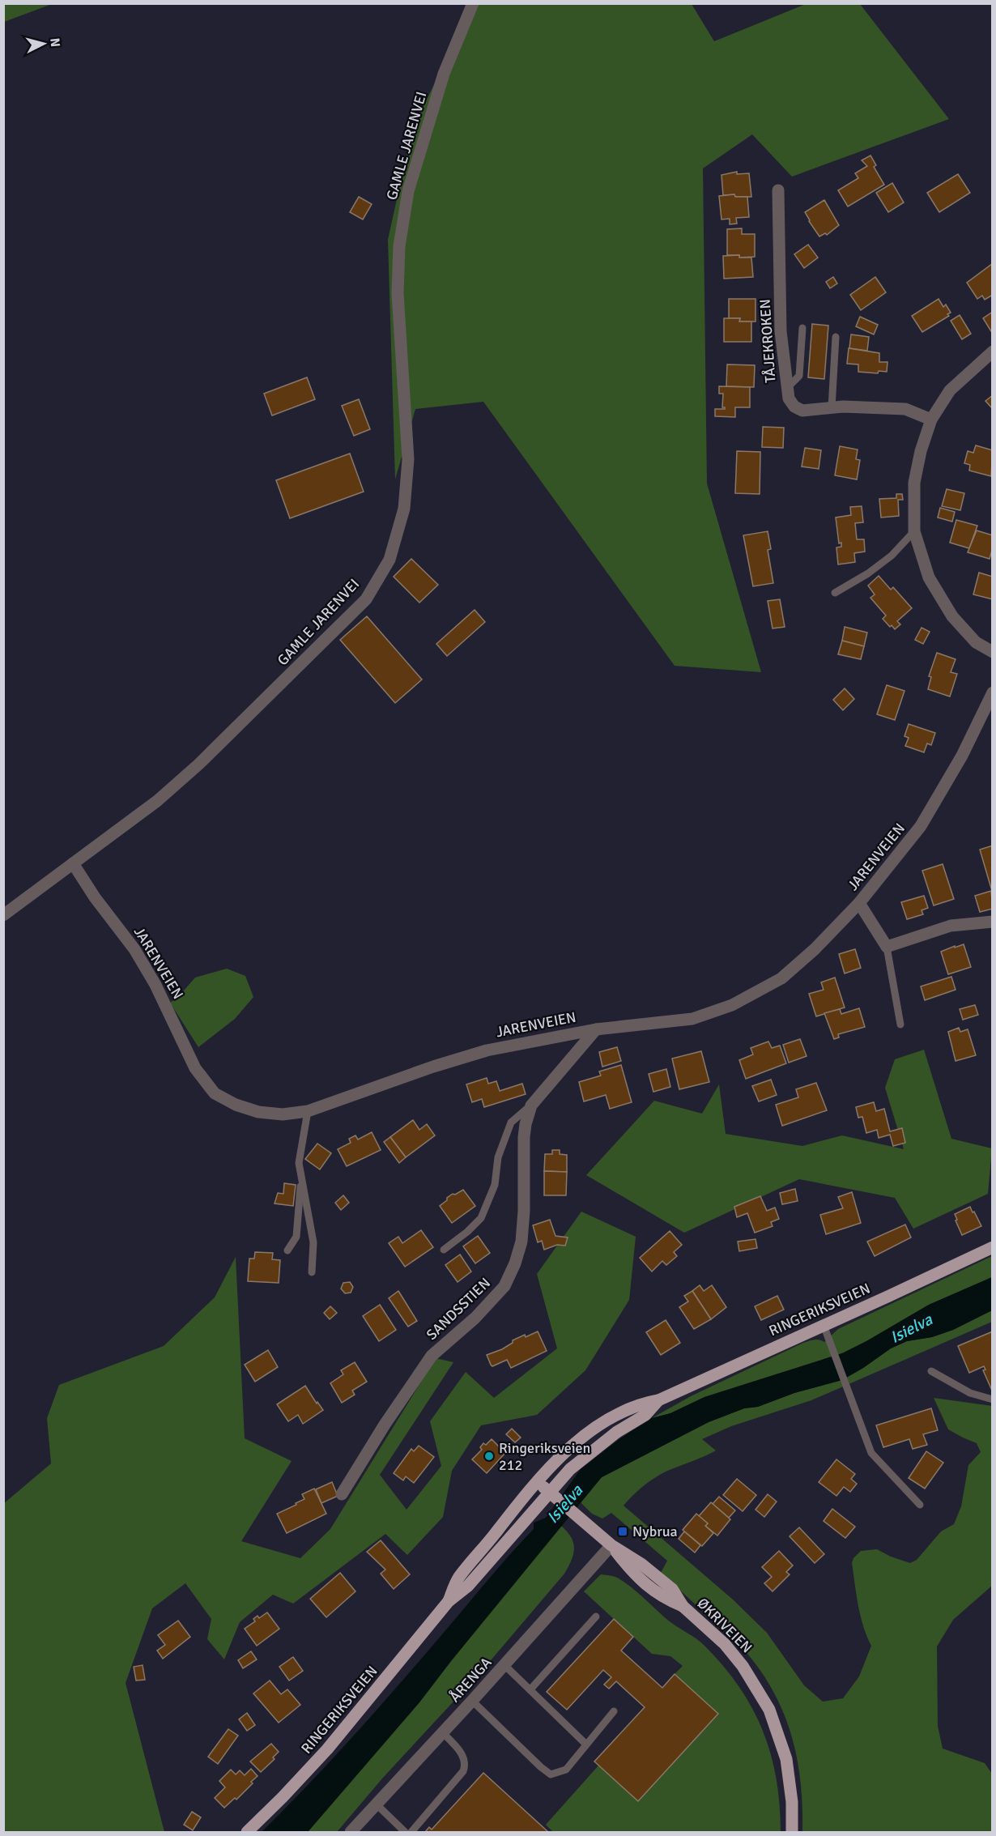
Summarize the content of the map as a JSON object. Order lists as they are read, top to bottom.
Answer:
{
  "streets": {
    "main road": ["RINGERIKSVEIEN", "ØKRIVEIEN"],
    "street": [
      "GAMLE JARENVEI",
      "TÅJEKROKEN",
      "JARENVEIEN",
      "SANDSSTIEN",
      "ÅRENGA"
    ]
  },
  "crossings": [
    ["GAMLE JARENVEI", "JARENVEIEN"],
    ["JARENVEIEN", "SANDSSTIEN"],
    ["RINGERIKSVEIEN", "ØKRIVEIEN"],
    ["ØKRIVEIEN", "ÅRENGA"]
  ],
  "water": ["Isielva"],
  "places": {
    "other": ["Ringeriksveien 212"],
    "transit": ["Nybrua"]
  },
  "north": "right"
}
